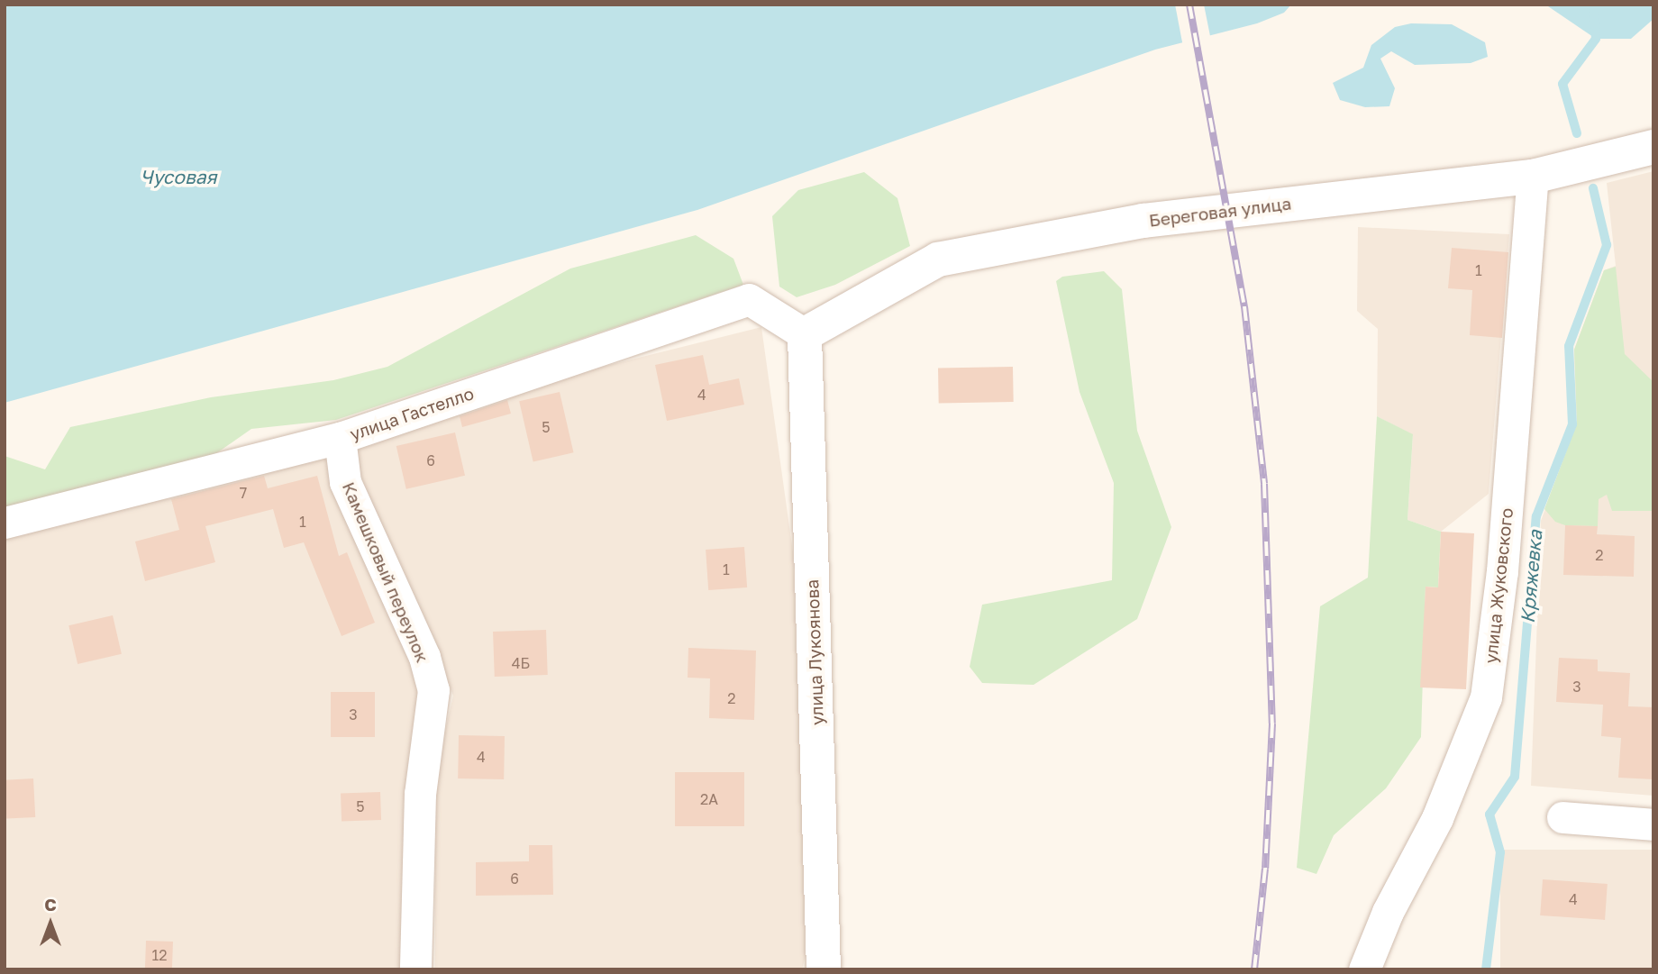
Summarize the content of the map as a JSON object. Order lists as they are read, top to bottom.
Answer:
{
  "streets": {
    "street": [
      "Береговая улица",
      "улица Гастелло",
      "Камешковый переулок",
      "улица Жуковского",
      "улица Лукоянова"
    ]
  },
  "crossings": [
    ["Береговая улица", "улица Гастелло"],
    ["Береговая улица", "улица Жуковского"],
    ["Береговая улица", "улица Лукоянова"],
    ["улица Гастелло", "Камешковый переулок"],
    ["улица Гастелло", "улица Лукоянова"]
  ],
  "water": ["Чусовая", "Кряжевка"],
  "house_numbers": [
    "1",
    "4",
    "5",
    "6",
    "7",
    "1",
    "2",
    "1",
    "4Б",
    "3",
    "2",
    "3",
    "4",
    "2А",
    "5",
    "6",
    "4",
    "12"
  ],
  "north": "top"
}
